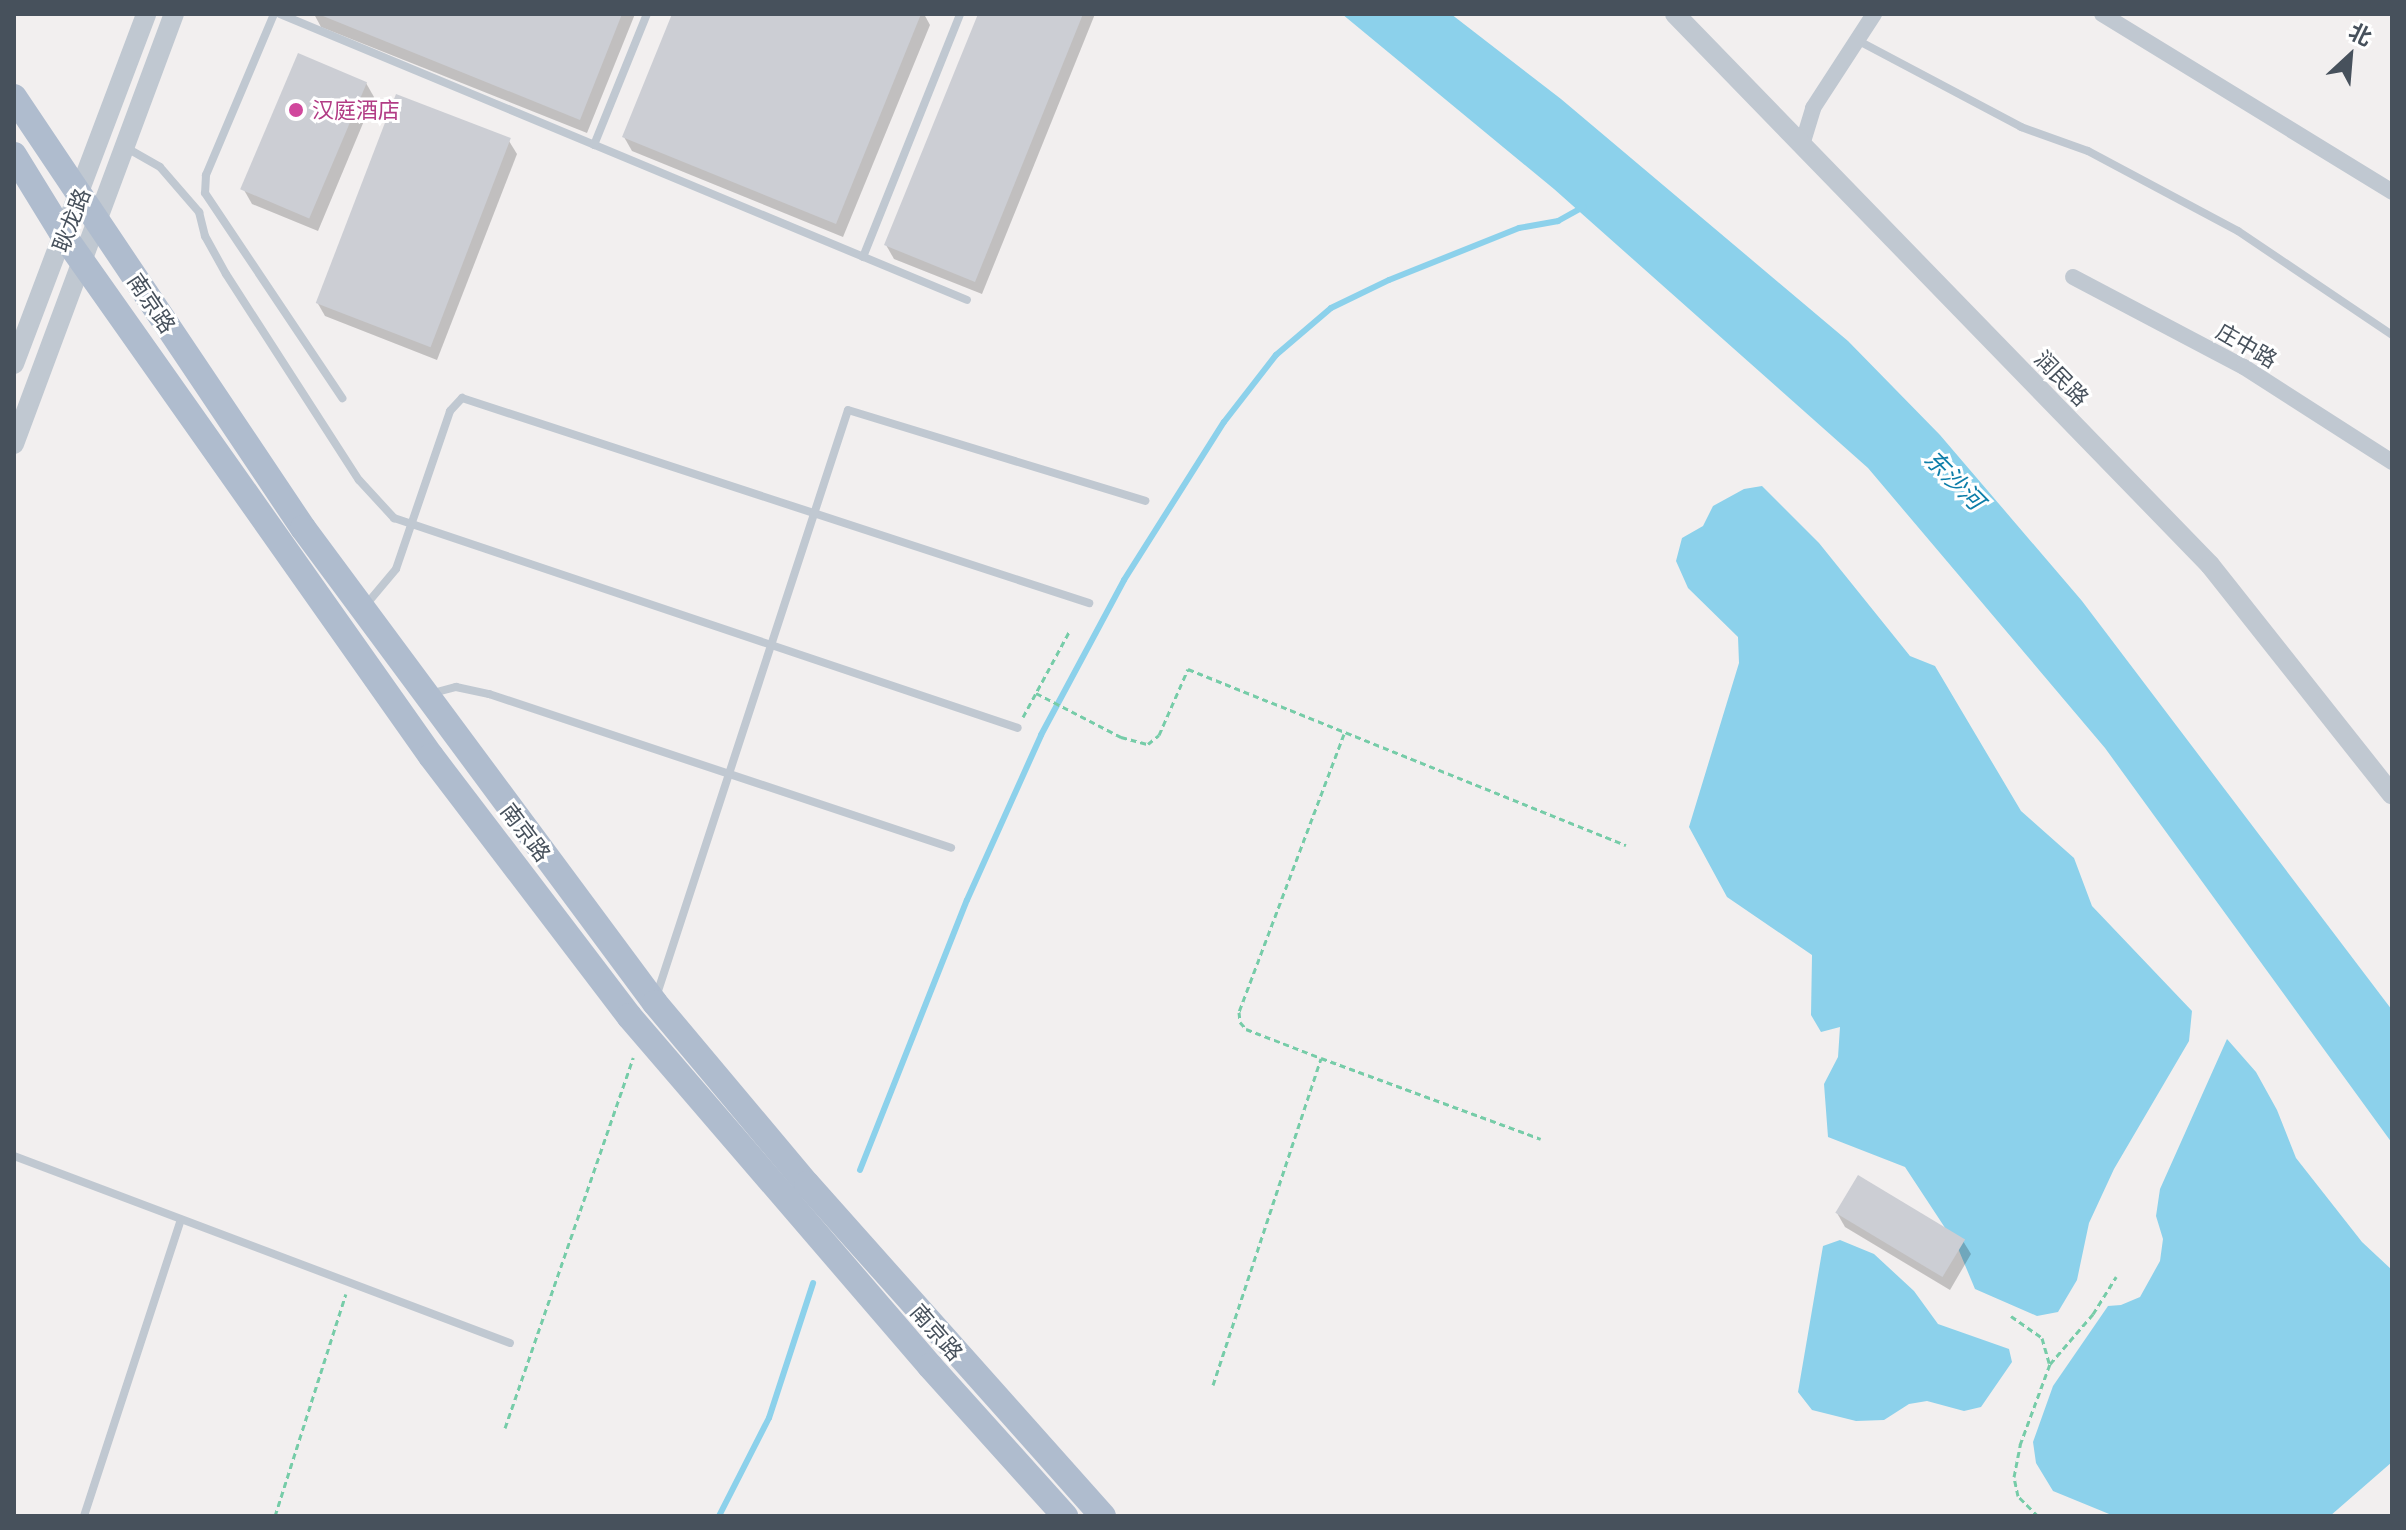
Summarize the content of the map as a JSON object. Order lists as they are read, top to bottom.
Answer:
{
  "streets": {
    "main road": ["南京路"],
    "street": ["耿龙路", "庄中路", "润民路"]
  },
  "crossings": [
    ["耿龙路", "南京路"]
  ],
  "water": ["东沙河"],
  "places": ["汉庭酒店"],
  "north": "top right"
}
